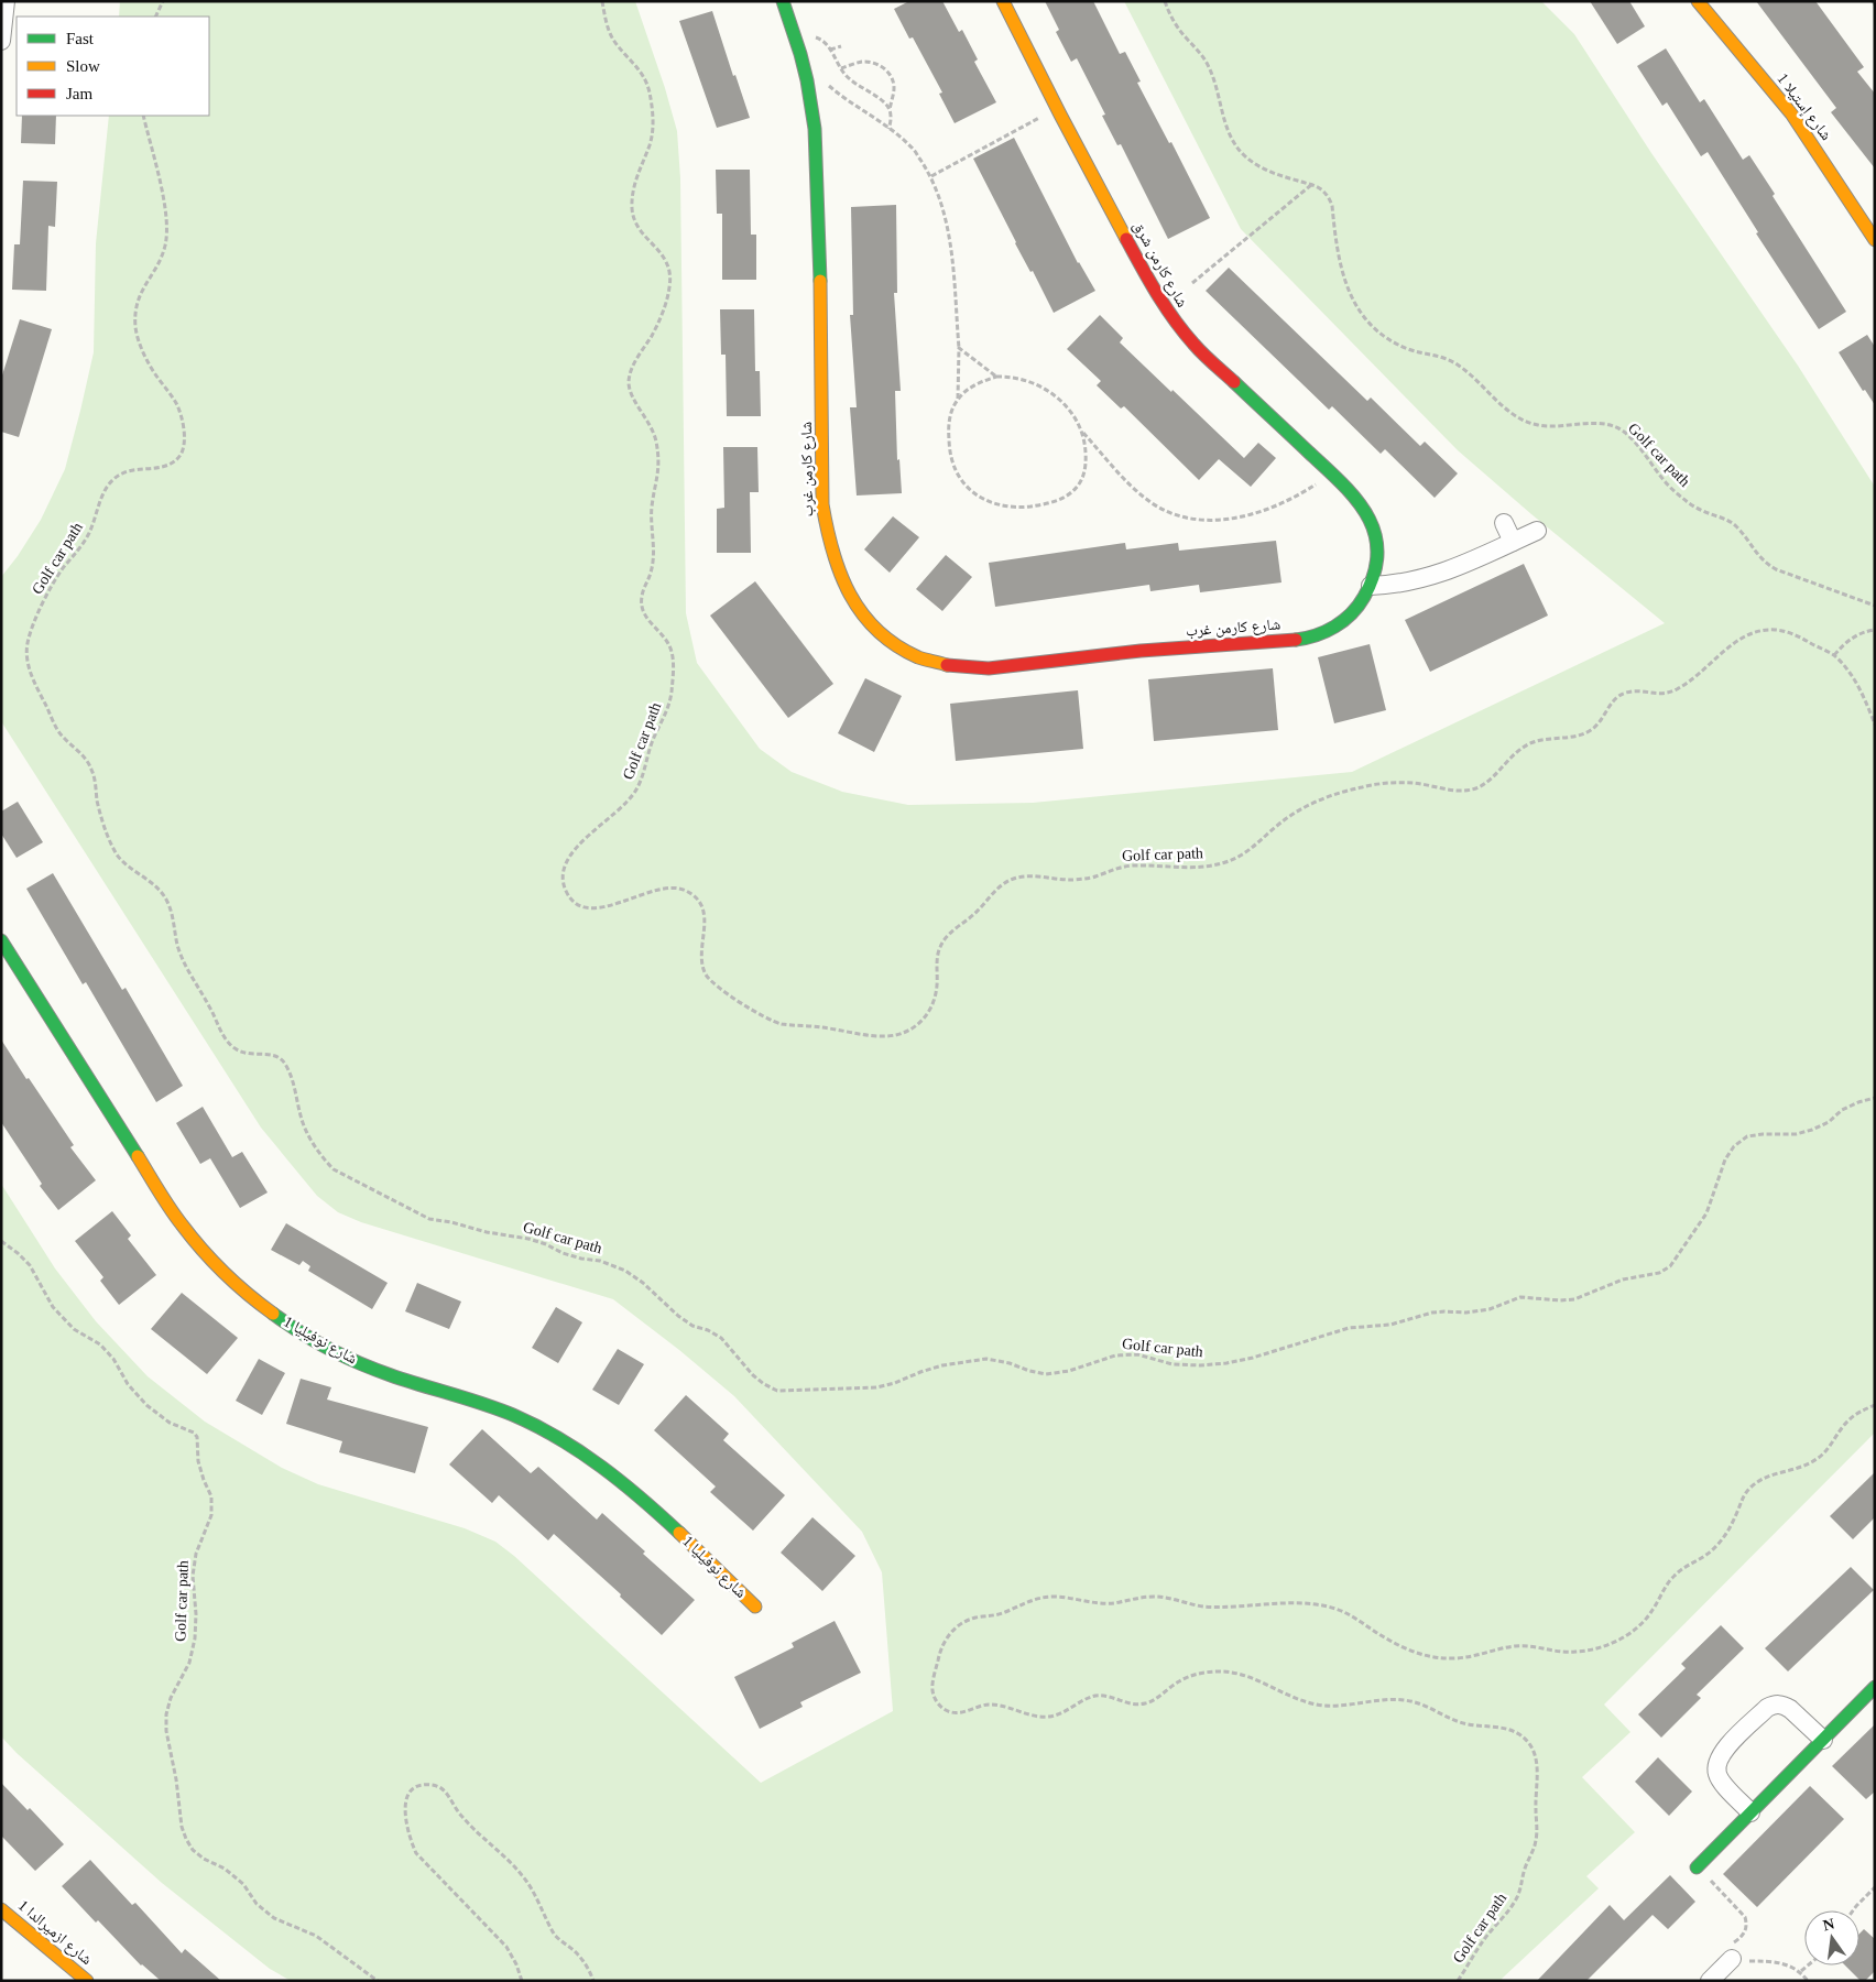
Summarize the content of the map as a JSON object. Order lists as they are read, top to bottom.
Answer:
{
  "streets": {
    "street": [
      "شارع إستيلا 1",
      "شارع كارمن شرق",
      "شارع كارمن غرب",
      "شارع نوفيليا 1",
      "شارع ازميرالدا 1"
    ],
    "path": ["Golf car path"]
  },
  "crossings": [
    ["شارع كارمن شرق", "شارع كارمن غرب"]
  ],
  "legend": ["Fast", "Slow", "Jam"],
  "north": "top"
}
